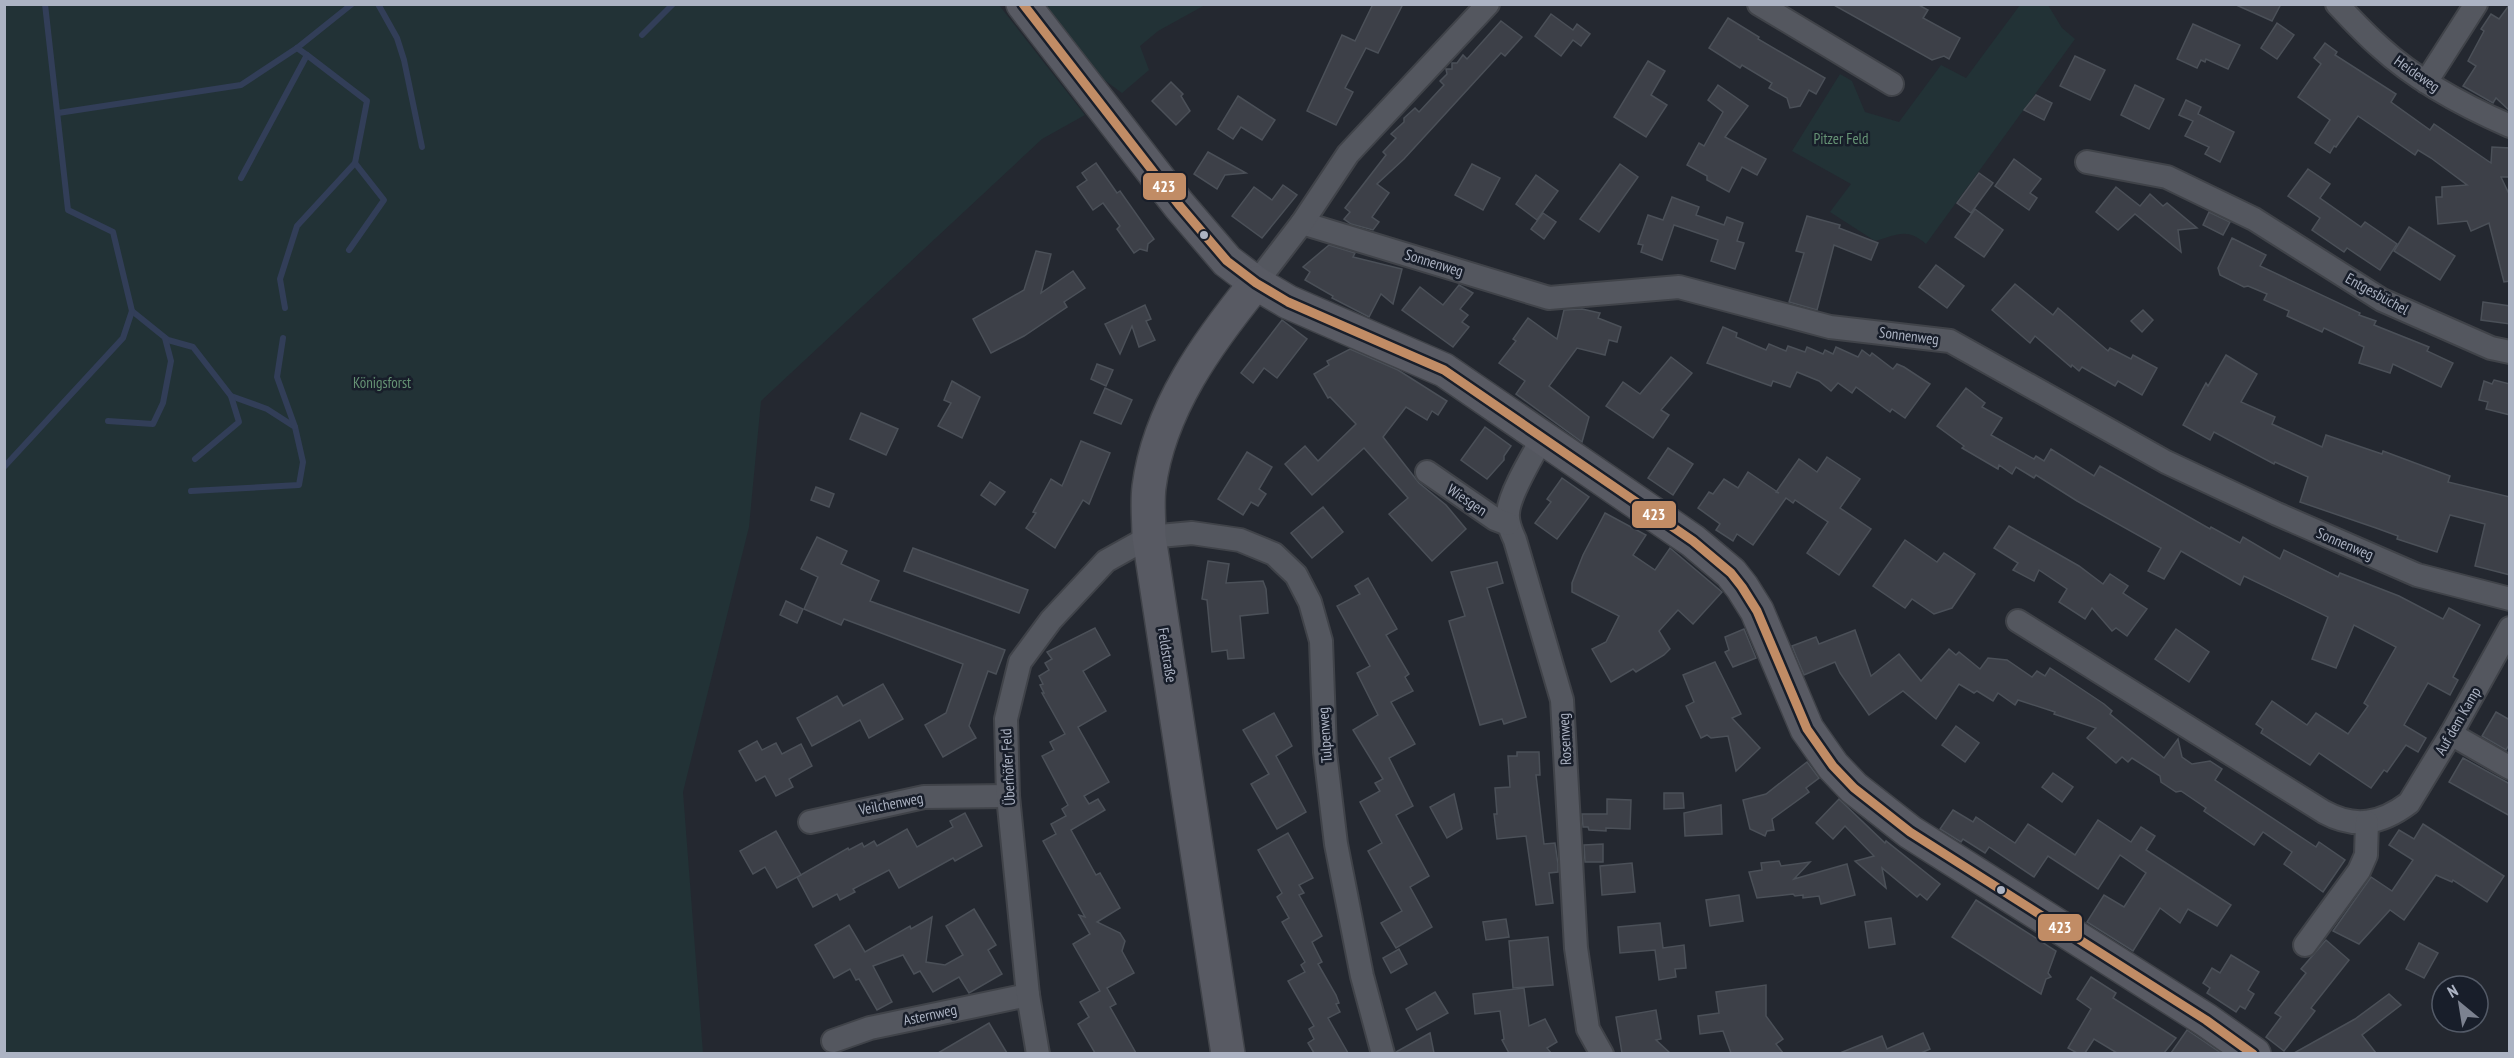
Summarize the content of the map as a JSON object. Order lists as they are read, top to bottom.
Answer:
{
  "streets": {
    "main road": ["Feldstraße"],
    "street": [
      "Heideweg",
      "Sonnenweg",
      "Entgesbüchel",
      "Wiesgen",
      "Auf dem Kamp",
      "Tulpenweg",
      "Rosenweg",
      "Überhöfer Feld",
      "Veilchenweg",
      "Asternweg"
    ]
  },
  "crossings": [
    ["Wiesgen", "Rosenweg"],
    ["Feldstraße", "Tulpenweg"],
    ["Feldstraße", "Überhöfer Feld"],
    ["Tulpenweg", "Überhöfer Feld"],
    ["Überhöfer Feld", "Veilchenweg"],
    ["Überhöfer Feld", "Asternweg"]
  ],
  "parks": ["Pitzer Feld", "Königsforst"],
  "lines": ["transit line 423"],
  "north": "top left"
}
